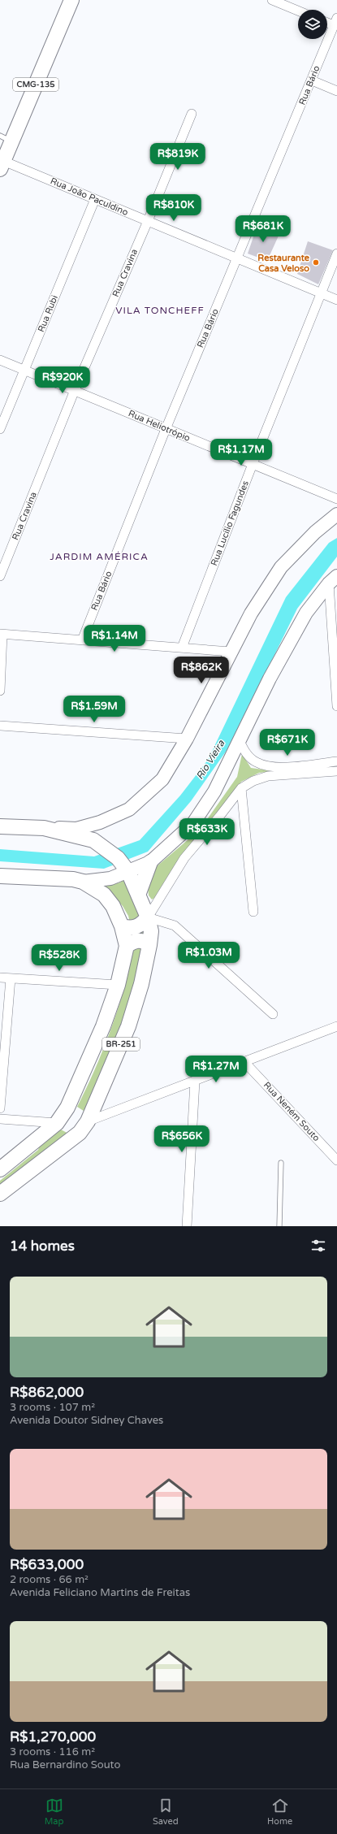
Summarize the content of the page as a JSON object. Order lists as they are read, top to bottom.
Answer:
{
  "streets": {
    "main road": ["CMG-135", "BR-251"],
    "street": [
      "Rua Bário",
      "Rua João Paculdino",
      "Rua Cravina",
      "Rua Rubi",
      "Rua Heliotrópio",
      "Rua Lucílio Fagundes",
      "Rua Neném Souto"
    ]
  },
  "crossings": [
    ["CMG-135", "Rua João Paculdino"],
    ["Rua Bário", "Rua João Paculdino"],
    ["Rua Bário", "Rua Heliotrópio"],
    ["Rua João Paculdino", "Rua Cravina"],
    ["Rua João Paculdino", "Rua Rubi"],
    ["Rua João Paculdino", "Rua Lucílio Fagundes"],
    ["Rua Cravina", "Rua Heliotrópio"],
    ["Rua Rubi", "Rua Heliotrópio"],
    ["Rua Heliotrópio", "Rua Lucílio Fagundes"]
  ],
  "districts": ["VILA TONCHEFF", "JARDIM AMÉRICA"],
  "water": ["Rio Vieira"],
  "places": ["Restaurante Casa Veloso"],
  "page": {
    "price": [
      "R$819K",
      "R$810K",
      "R$681K",
      "R$920K",
      "R$1.17M",
      "R$1.14M",
      "R$862K",
      "R$1.59M",
      "R$671K",
      "R$633K",
      "R$1.03M",
      "R$528K",
      "R$1.27M",
      "R$656K"
    ],
    "heading": "14 homes",
    "list": [
      {
        "name": "R$862,000",
        "note": "3 rooms · 107 m² · Avenida Doutor Sidney Chaves"
      },
      {
        "name": "R$633,000",
        "note": "2 rooms · 66 m² · Avenida Feliciano Martins de Freitas"
      },
      {
        "name": "R$1,270,000",
        "note": "3 rooms · 116 m² · Rua Bernardino Souto"
      }
    ],
    "tabs": ["Map", "Saved", "Home"]
  }
}
